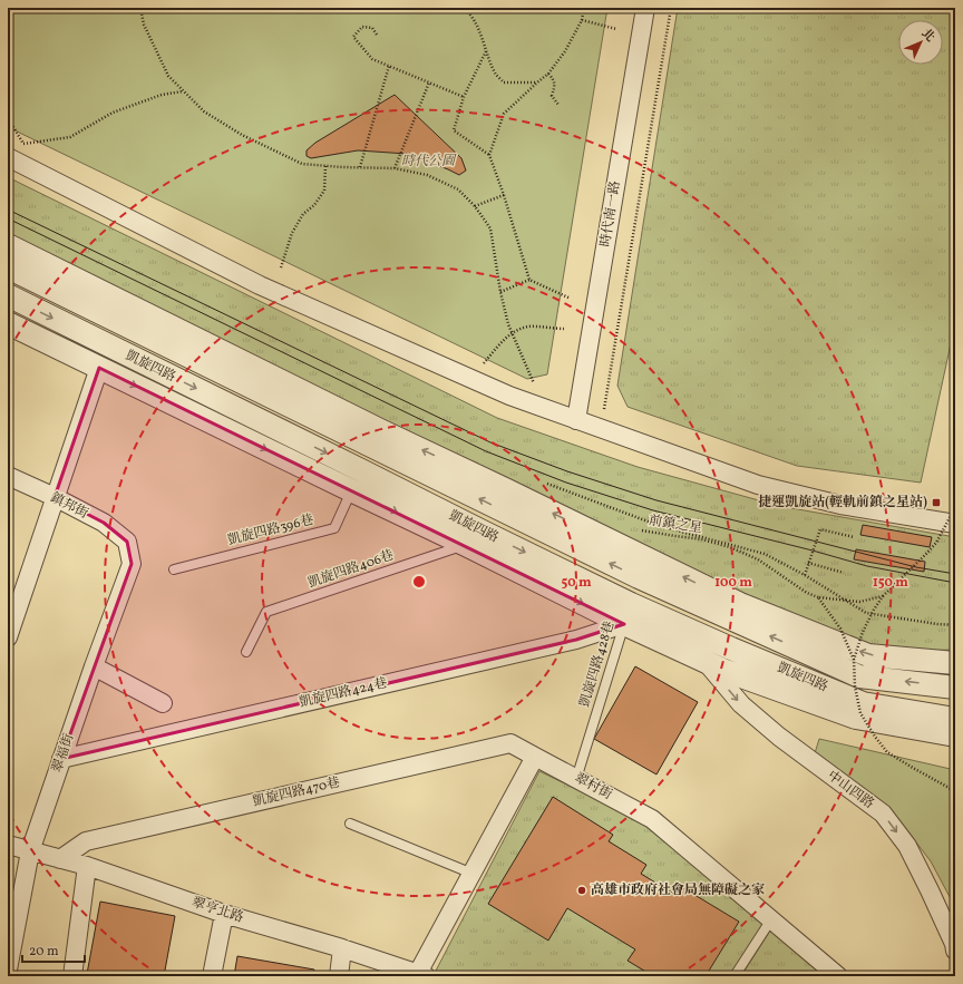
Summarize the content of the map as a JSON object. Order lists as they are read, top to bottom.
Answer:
{
  "streets": {
    "street": [
      "時代南一路",
      "凱旋四路",
      "鎮邦街",
      "凱旋四路424巷",
      "翠福街",
      "翠村街",
      "中山四路",
      "凱旋四路470巷",
      "翠亨北路"
    ],
    "lane": ["凱旋四路396巷", "凱旋四路406巷", "凱旋四路428巷"],
    "path": ["前鎮之星"]
  },
  "crossings": [
    ["凱旋四路", "凱旋四路396巷"],
    ["凱旋四路", "凱旋四路406巷"],
    ["凱旋四路", "凱旋四路428巷"],
    ["凱旋四路", "凱旋四路424巷"],
    ["凱旋四路", "中山四路"],
    ["鎮邦街", "翠福街"],
    ["凱旋四路428巷", "凱旋四路424巷"],
    ["凱旋四路428巷", "翠村街"],
    ["凱旋四路424巷", "翠福街"],
    ["翠福街", "翠亨北路"],
    ["翠村街", "凱旋四路470巷"],
    ["凱旋四路470巷", "翠亨北路"]
  ],
  "one_way": ["中山四路"],
  "parks": ["時代公園"],
  "places": {
    "transit": ["捷運凱旋站(輕軌前鎮之星站)"],
    "other": ["高雄市政府社會局無障礙之家"]
  },
  "scale_bar": "20 m",
  "north": "top right",
  "rings": ["50 m", "100 m", "150 m"]
}
